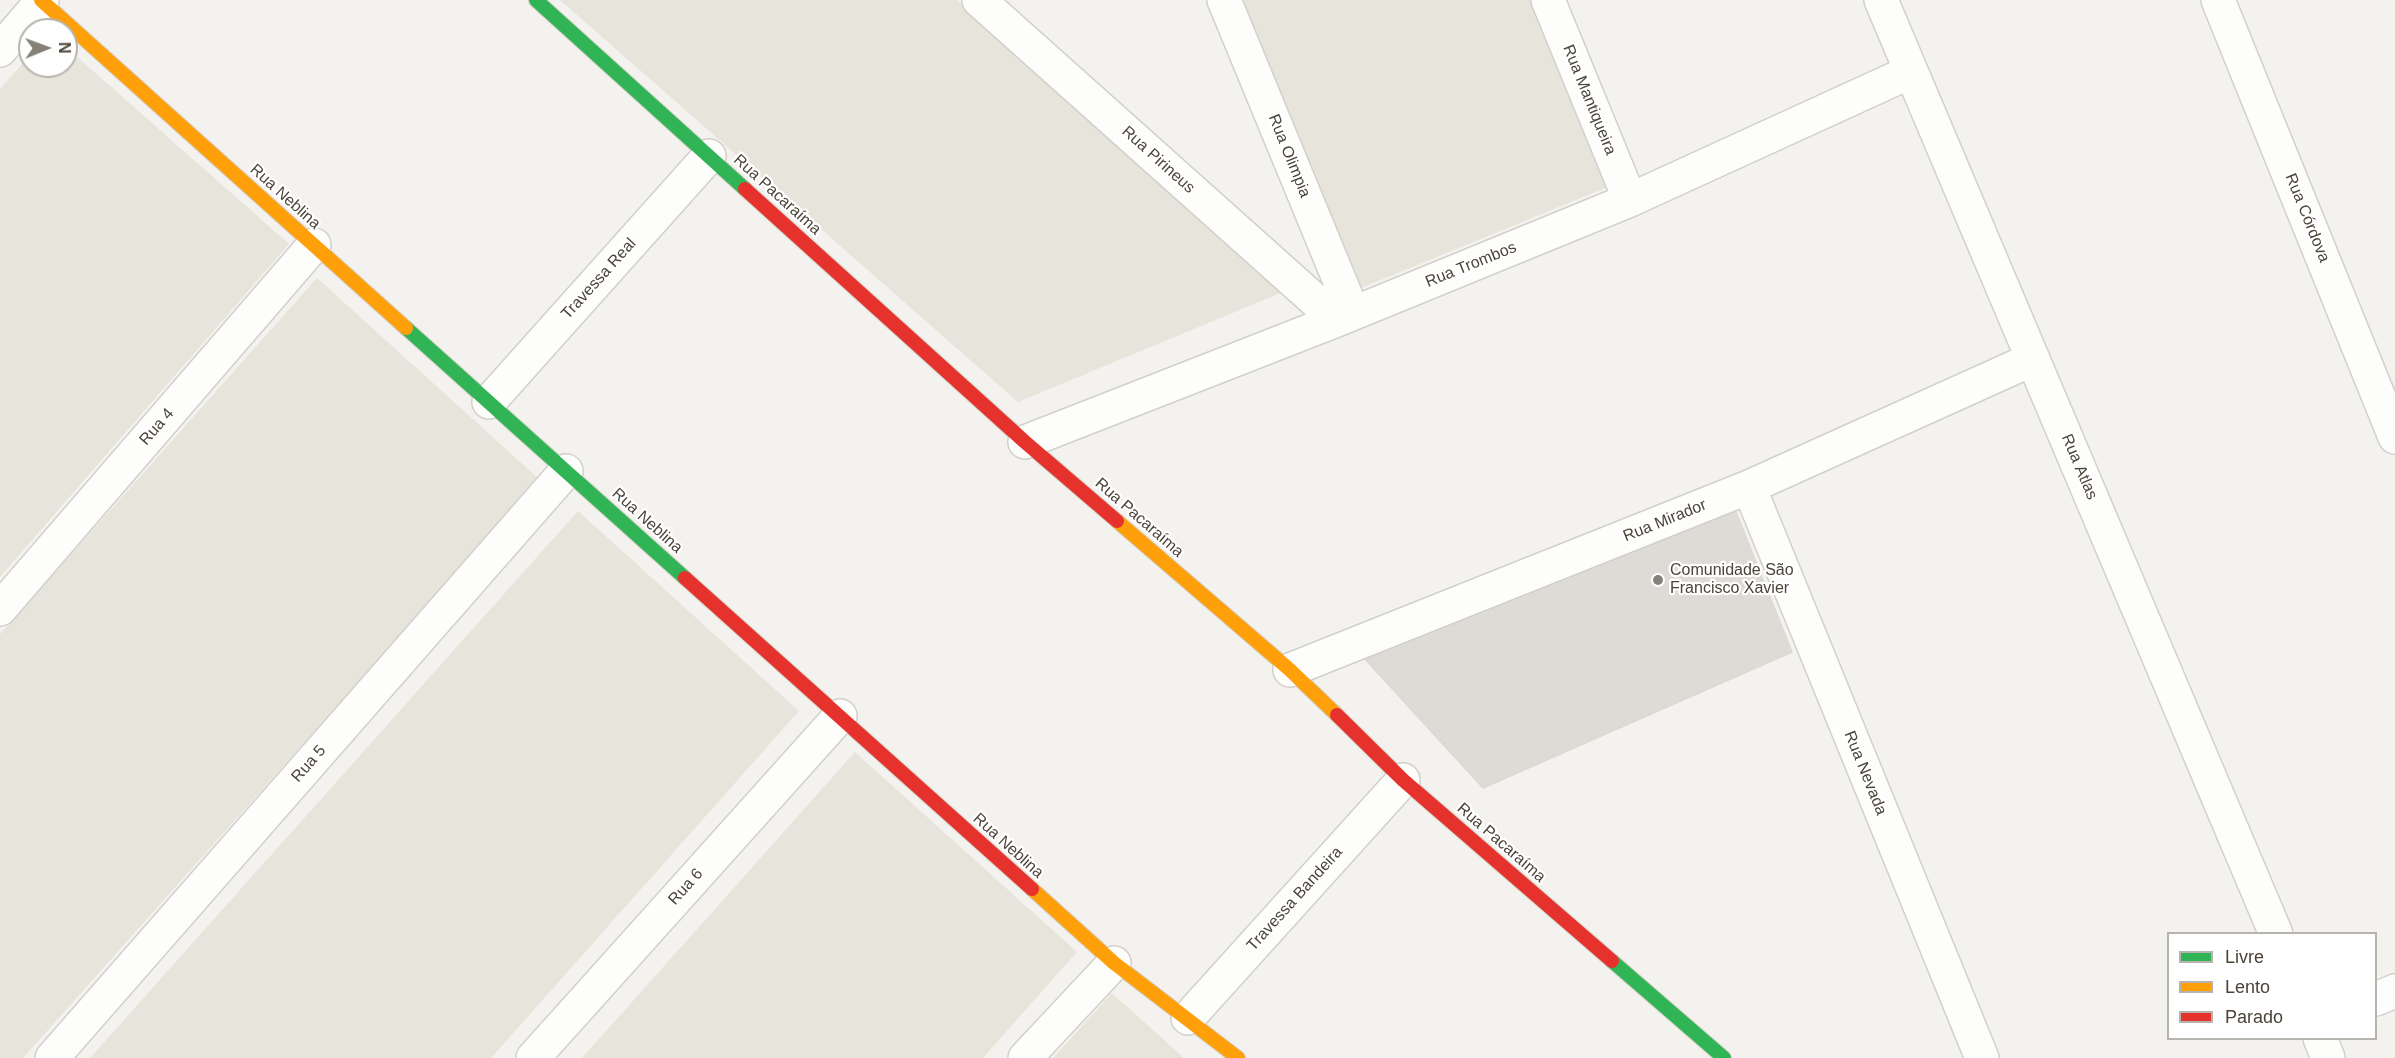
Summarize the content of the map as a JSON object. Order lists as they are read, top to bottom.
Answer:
{
  "streets": {
    "street": [
      "Rua Mantiqueira",
      "Rua Olimpia",
      "Rua Pirineus",
      "Rua Pacaraíma",
      "Rua Neblina",
      "Rua Córdova",
      "Rua Trombos",
      "Travessa Real",
      "Rua 4",
      "Rua Atlas",
      "Rua Mirador",
      "Rua 5",
      "Rua Nevada",
      "Rua 6",
      "Travessa Bandeira"
    ]
  },
  "crossings": [
    ["Rua Mantiqueira", "Rua Trombos"],
    ["Rua Olimpia", "Rua Pirineus"],
    ["Rua Olimpia", "Rua Trombos"],
    ["Rua Pirineus", "Rua Trombos"],
    ["Rua Pacaraíma", "Rua Trombos"],
    ["Rua Pacaraíma", "Travessa Real"],
    ["Rua Pacaraíma", "Rua Mirador"],
    ["Rua Pacaraíma", "Travessa Bandeira"],
    ["Rua Neblina", "Travessa Real"],
    ["Rua Neblina", "Rua 4"],
    ["Rua Neblina", "Rua 5"],
    ["Rua Neblina", "Rua 6"],
    ["Rua Neblina", "Travessa Bandeira"],
    ["Rua Trombos", "Rua Atlas"],
    ["Rua Atlas", "Rua Mirador"],
    ["Rua Mirador", "Rua Nevada"]
  ],
  "places": ["Comunidade São Francisco Xavier"],
  "legend": ["Livre", "Lento", "Parado"],
  "north": "right"
}
